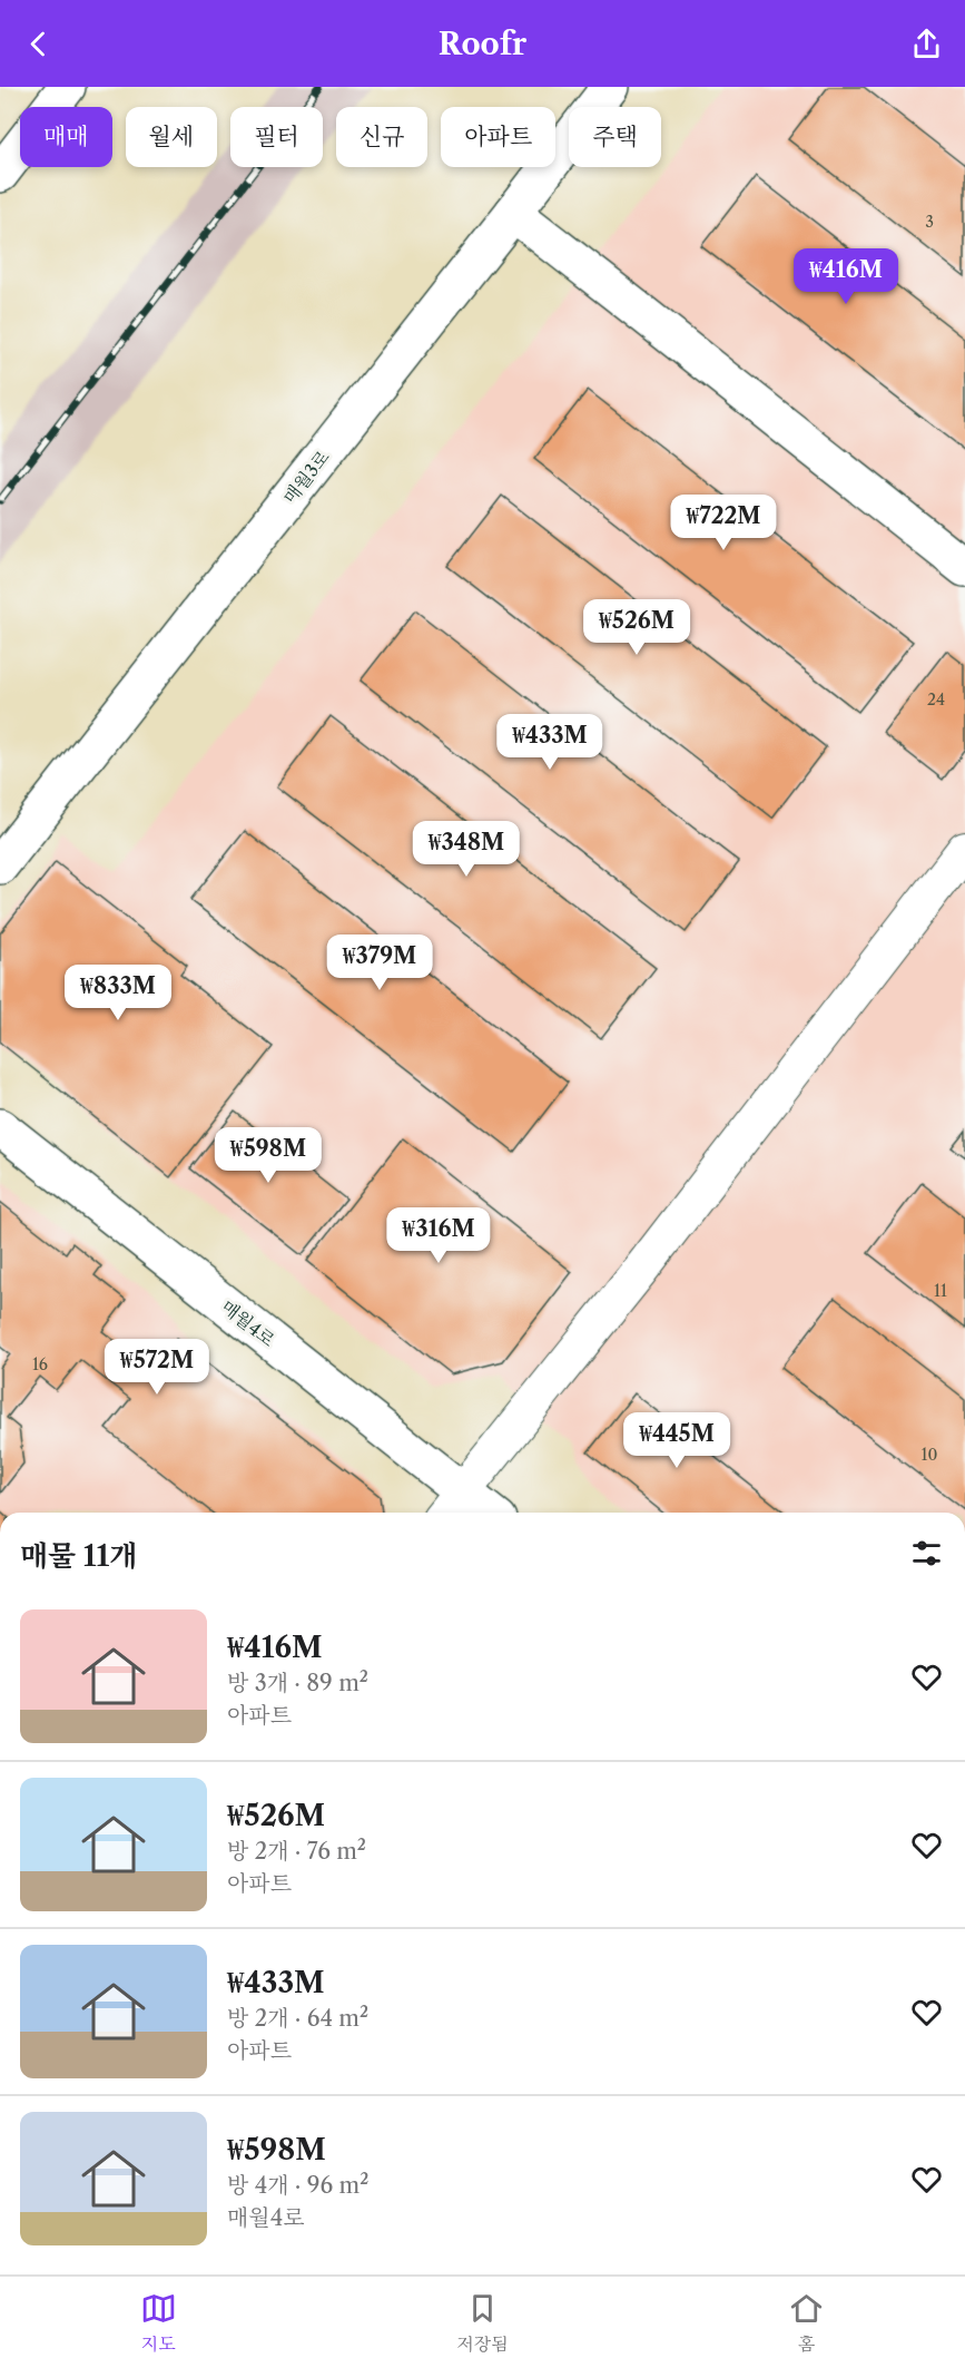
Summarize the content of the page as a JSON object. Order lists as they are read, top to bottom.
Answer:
{
  "streets": {
    "street": ["매월3로", "매월4로"]
  },
  "house_numbers": [
    "3",
    "24",
    "11",
    "16",
    "10"
  ],
  "page": {
    "header": "Roofr",
    "chip": [
      "매매",
      "월세",
      "필터",
      "신규",
      "아파트",
      "주택"
    ],
    "price": [
      "₩416M",
      "₩722M",
      "₩526M",
      "₩433M",
      "₩348M",
      "₩379M",
      "₩833M",
      "₩598M",
      "₩316M",
      "₩572M",
      "₩445M"
    ],
    "heading": "매물 11개",
    "list": [
      {
        "name": "₩416M",
        "note": "방 3개 · 89 m² · 아파트"
      },
      {
        "name": "₩526M",
        "note": "방 2개 · 76 m² · 아파트"
      },
      {
        "name": "₩433M",
        "note": "방 2개 · 64 m² · 아파트"
      },
      {
        "name": "₩598M",
        "note": "방 4개 · 96 m² · 매월4로"
      }
    ],
    "tabs": ["지도", "저장됨", "홈"]
  }
}
